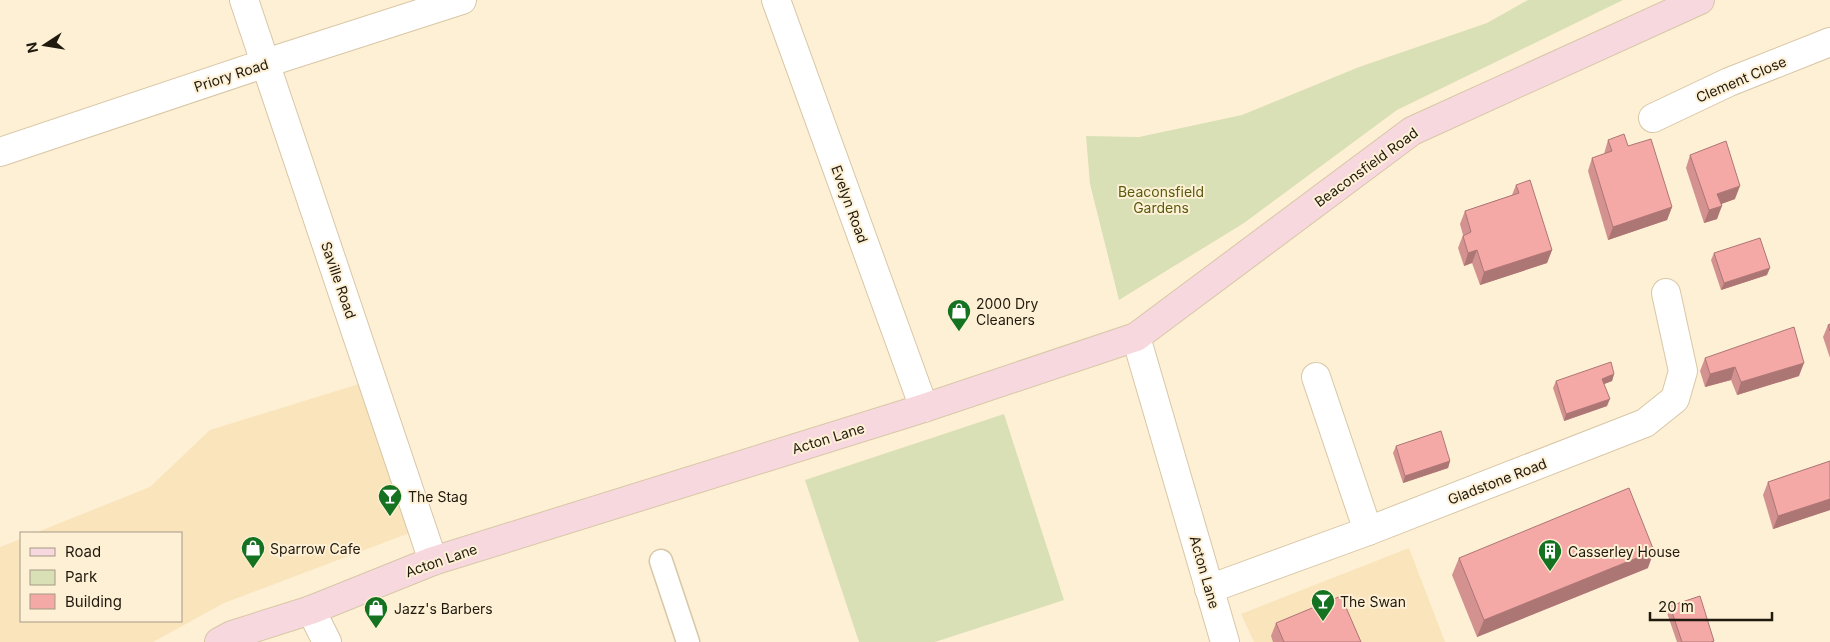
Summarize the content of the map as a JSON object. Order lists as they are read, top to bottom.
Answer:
{
  "streets": {
    "main road": ["Beaconsfield Road", "Acton Lane"],
    "street": [
      "Priory Road",
      "Clement Close",
      "Evelyn Road",
      "Saville Road",
      "Gladstone Road"
    ]
  },
  "crossings": [
    ["Priory Road", "Saville Road"],
    ["Beaconsfield Road", "Acton Lane"],
    ["Evelyn Road", "Acton Lane"],
    ["Saville Road", "Acton Lane"],
    ["Acton Lane", "Gladstone Road"]
  ],
  "parks": ["Beaconsfield Gardens"],
  "places": {
    "shop": ["2000 Dry Cleaners", "Sparrow Cafe", "Jazz's Barbers"],
    "bar": ["The Stag", "The Swan"],
    "building": ["Casserley House"]
  },
  "legend": ["Road", "Park", "Building"],
  "scale_bar": "20 m",
  "north": "left"
}
